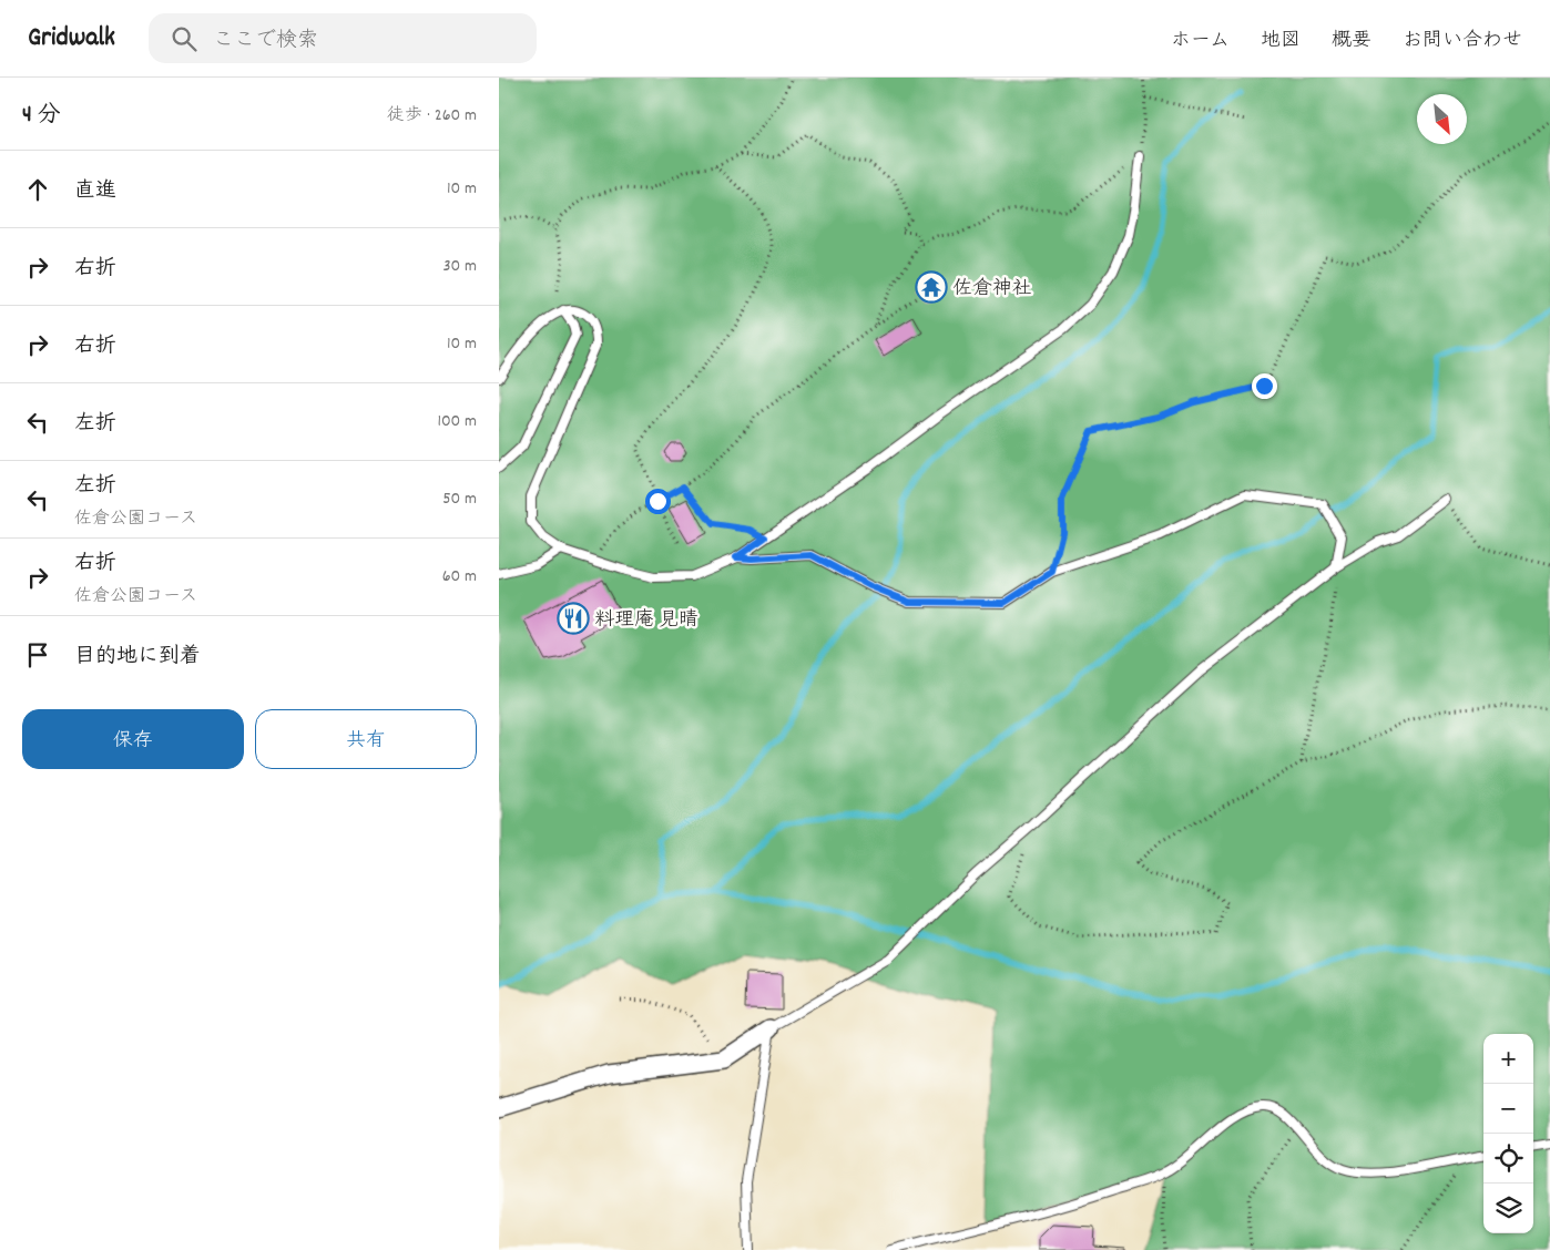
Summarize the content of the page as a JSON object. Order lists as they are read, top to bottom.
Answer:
{
  "places": {
    "temple": ["佐倉神社"],
    "restaurant": ["料理庵 見晴"]
  },
  "north": "bottom right",
  "page": {
    "header": "Gridwalk",
    "search": "ここで検索",
    "nav": [
      "ホーム",
      "地図",
      "概要",
      "お問い合わせ"
    ],
    "heading": ["4 分", "徒歩 · 260 m"],
    "list": [
      ["直進", "10 m"],
      ["右折", "30 m"],
      ["右折", "10 m"],
      ["左折", "100 m"],
      ["左折", "佐倉公園コース", "50 m"],
      ["右折", "佐倉公園コース", "60 m"],
      "目的地に到着"
    ],
    "buttons": ["保存", "共有"],
    "map_buttons": ["+", "−"]
  }
}
